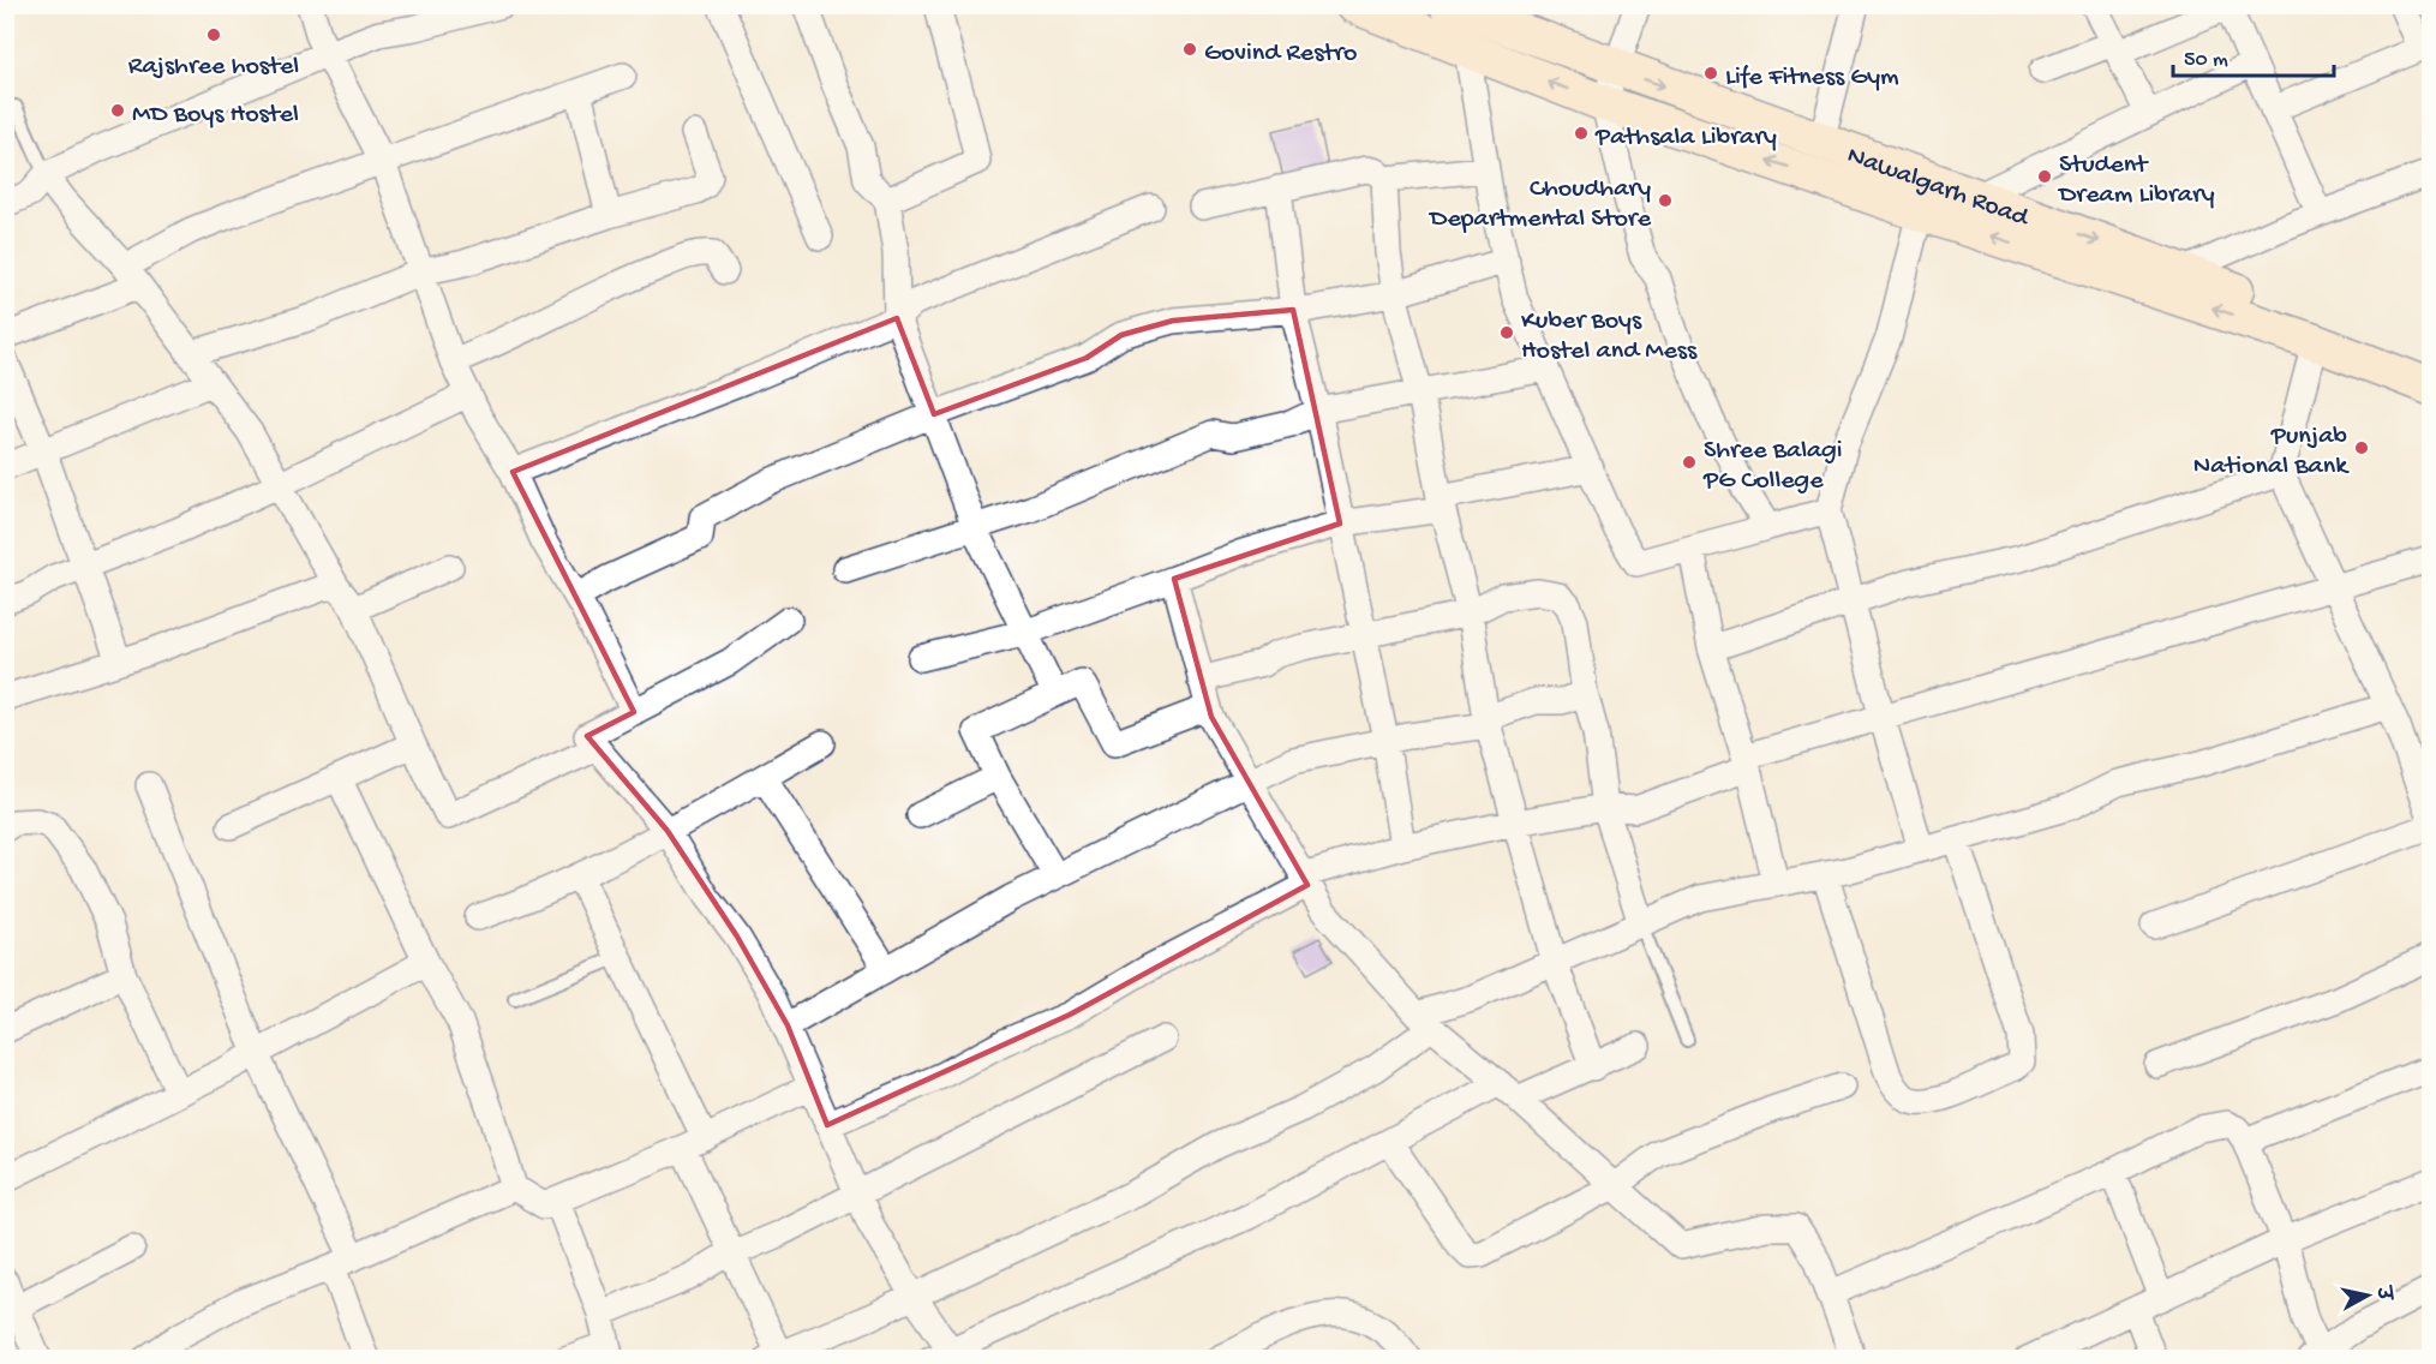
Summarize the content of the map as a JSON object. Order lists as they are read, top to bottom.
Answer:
{
  "streets": {
    "street": ["Nawalgarh Road"]
  },
  "places": [
    "Rajshree hostel",
    "Govind Restro",
    "Life Fitness Gym",
    "MD Boys Hostel",
    "Pathsala Library",
    "Student Dream Library",
    "Choudhary Departmental Store",
    "Kuber Boys Hostel and Mess",
    "Punjab National Bank",
    "Shree Balagi PG College"
  ],
  "scale_bar": "50 m",
  "north": "right"
}
